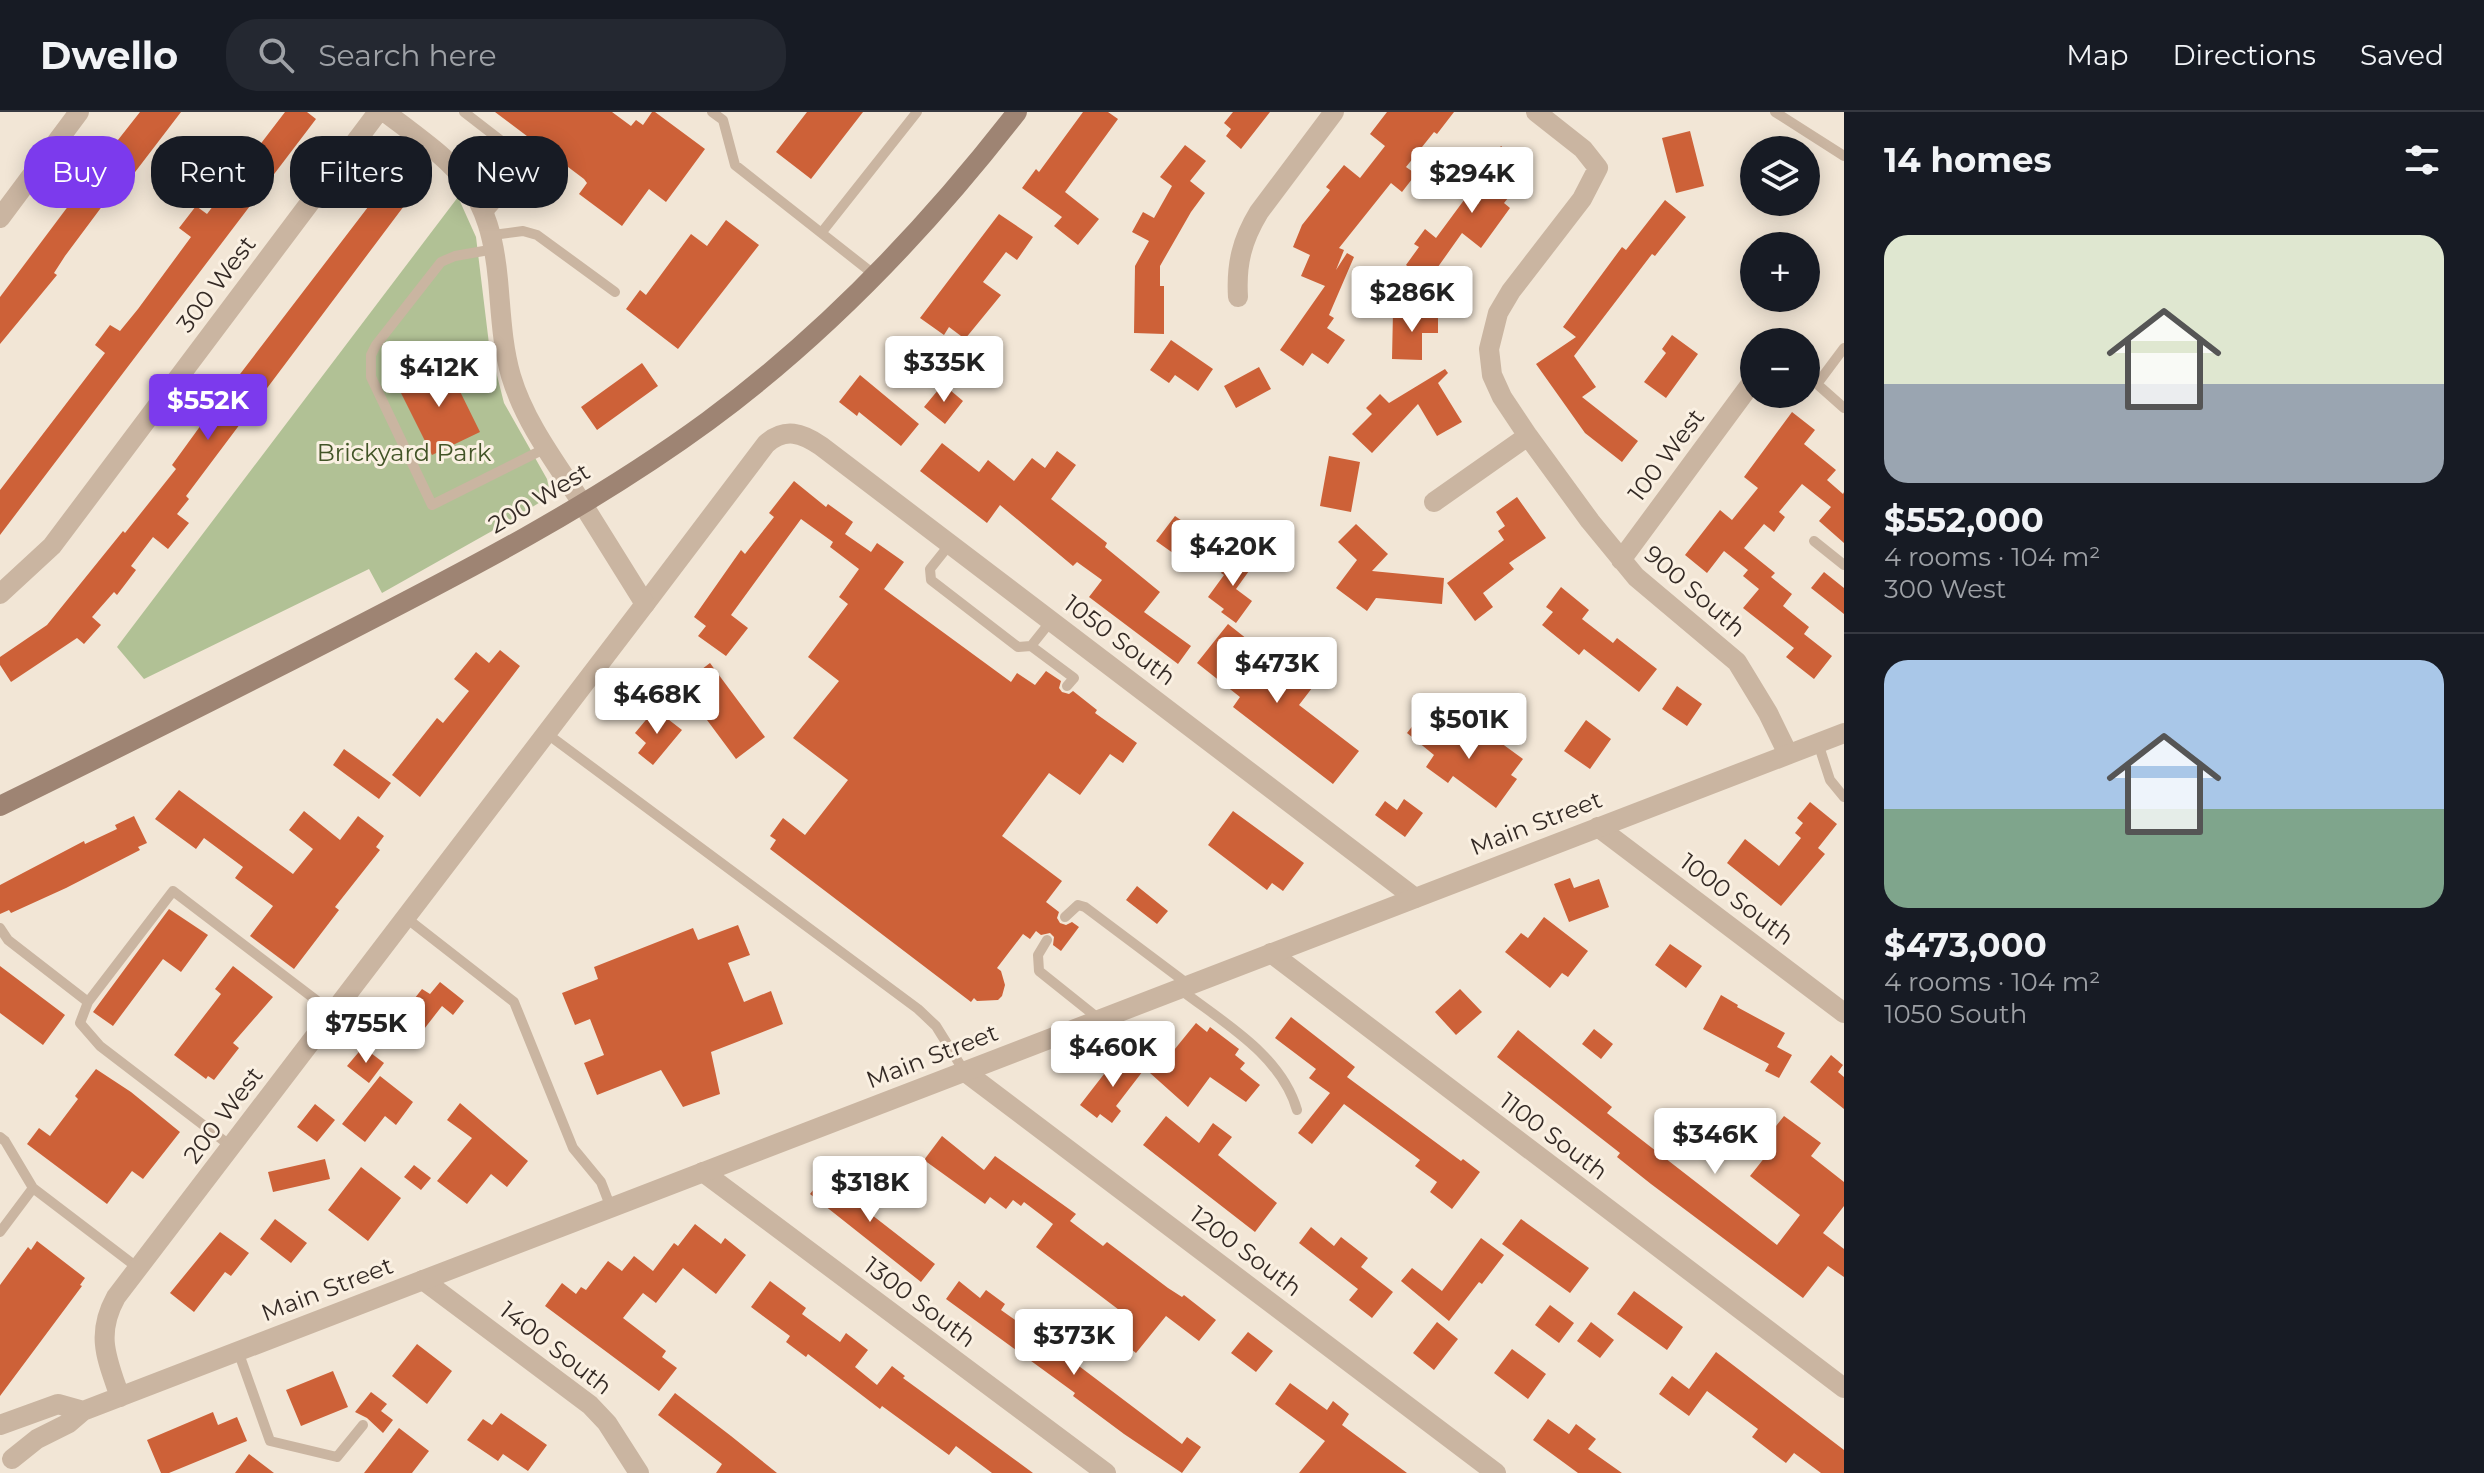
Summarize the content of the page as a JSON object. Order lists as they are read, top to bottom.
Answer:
{
  "streets": {
    "main road": ["200 West"],
    "street": [
      "300 West",
      "100 West",
      "900 South",
      "1050 South",
      "Main Street",
      "1000 South",
      "1100 South",
      "1200 South",
      "1300 South",
      "1400 South"
    ]
  },
  "crossings": [
    ["100 West", "900 South"],
    ["200 West", "1050 South"],
    ["200 West", "Main Street"],
    ["900 South", "Main Street"],
    ["1050 South", "Main Street"],
    ["Main Street", "1000 South"],
    ["Main Street", "1100 South"],
    ["Main Street", "1200 South"],
    ["Main Street", "1300 South"],
    ["Main Street", "1400 South"]
  ],
  "parks": ["Brickyard Park"],
  "page": {
    "header": "Dwello",
    "search": "Search here",
    "nav": ["Map", "Directions", "Saved"],
    "heading": "14 homes",
    "map_buttons": ["+", "−"],
    "chip": [
      "Buy",
      "Rent",
      "Filters",
      "New"
    ],
    "price": [
      "$294K",
      "$286K",
      "$335K",
      "$412K",
      "$552K",
      "$420K",
      "$473K",
      "$468K",
      "$501K",
      "$755K",
      "$460K",
      "$346K",
      "$318K",
      "$373K"
    ],
    "list": [
      {
        "name": "$552,000",
        "note": "4 rooms · 104 m² · 300 West"
      },
      {
        "name": "$473,000",
        "note": "4 rooms · 104 m² · 1050 South"
      }
    ]
  }
}
